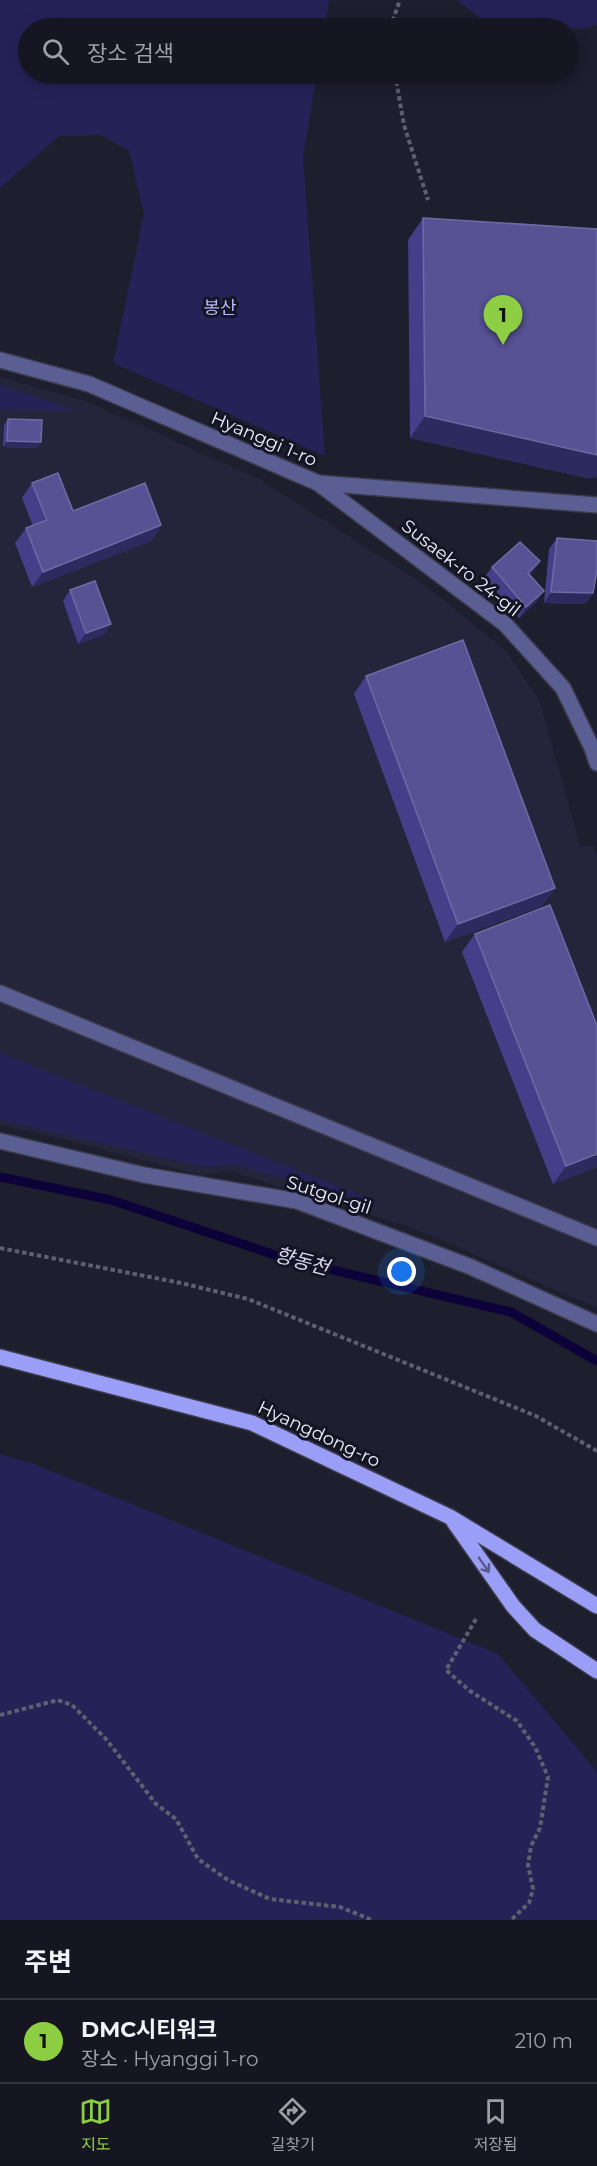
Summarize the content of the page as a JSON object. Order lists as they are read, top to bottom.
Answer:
{
  "streets": {
    "main road": ["Hyangdong-ro"],
    "street": ["Hyanggi 1-ro", "Susaek-ro 24-gil", "Sutgol-gil"]
  },
  "crossings": [
    ["Hyanggi 1-ro", "Susaek-ro 24-gil"]
  ],
  "water": ["향동천"],
  "parks": ["봉산"],
  "page": {
    "search": "장소 검색",
    "pins": "1",
    "heading": "주변",
    "list": [
      {
        "mark": "1",
        "name": "DMC시티워크",
        "note": "장소 · Hyanggi 1-ro",
        "value": "210 m"
      }
    ],
    "nav": ["지도", "길찾기", "저장됨"]
  }
}
